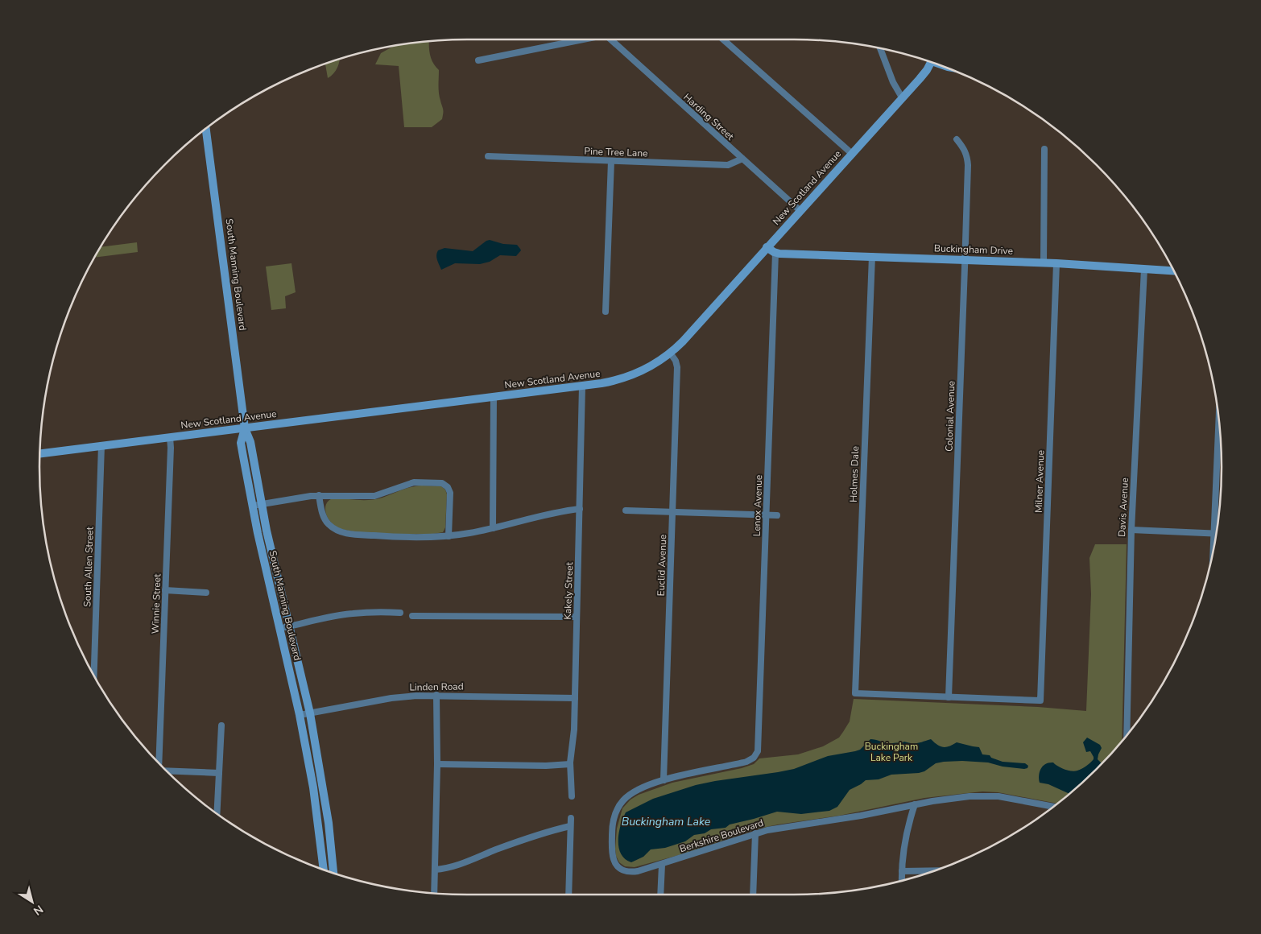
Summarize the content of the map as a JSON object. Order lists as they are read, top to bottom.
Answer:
{
  "streets": {
    "street": [
      "Harding Street",
      "Pine Tree Lane",
      "New Scotland Avenue",
      "Buckingham Drive",
      "South Manning Boulevard",
      "Colonial Avenue",
      "Holmes Dale",
      "Milner Avenue",
      "Lenox Avenue",
      "Davis Avenue",
      "Euclid Avenue",
      "South Allen Street",
      "Kakely Street",
      "Winnie Street",
      "Linden Road",
      "Berkshire Boulevard"
    ]
  },
  "crossings": [
    ["Harding Street", "Pine Tree Lane"],
    ["Harding Street", "New Scotland Avenue"],
    ["New Scotland Avenue", "South Manning Boulevard"],
    ["New Scotland Avenue", "Euclid Avenue"],
    ["New Scotland Avenue", "South Allen Street"],
    ["New Scotland Avenue", "Kakely Street"],
    ["New Scotland Avenue", "Winnie Street"],
    ["Buckingham Drive", "Colonial Avenue"],
    ["Buckingham Drive", "Holmes Dale"],
    ["Buckingham Drive", "Milner Avenue"],
    ["Buckingham Drive", "Lenox Avenue"],
    ["Buckingham Drive", "Davis Avenue"],
    ["South Manning Boulevard", "Linden Road"],
    ["Colonial Avenue", "Holmes Dale"],
    ["Colonial Avenue", "Milner Avenue"],
    ["Holmes Dale", "Milner Avenue"],
    ["Lenox Avenue", "Berkshire Boulevard"],
    ["Euclid Avenue", "Berkshire Boulevard"],
    ["Kakely Street", "Linden Road"]
  ],
  "water": ["Buckingham Lake"],
  "parks": ["Buckingham Lake Park"],
  "north": "bottom right"
}
